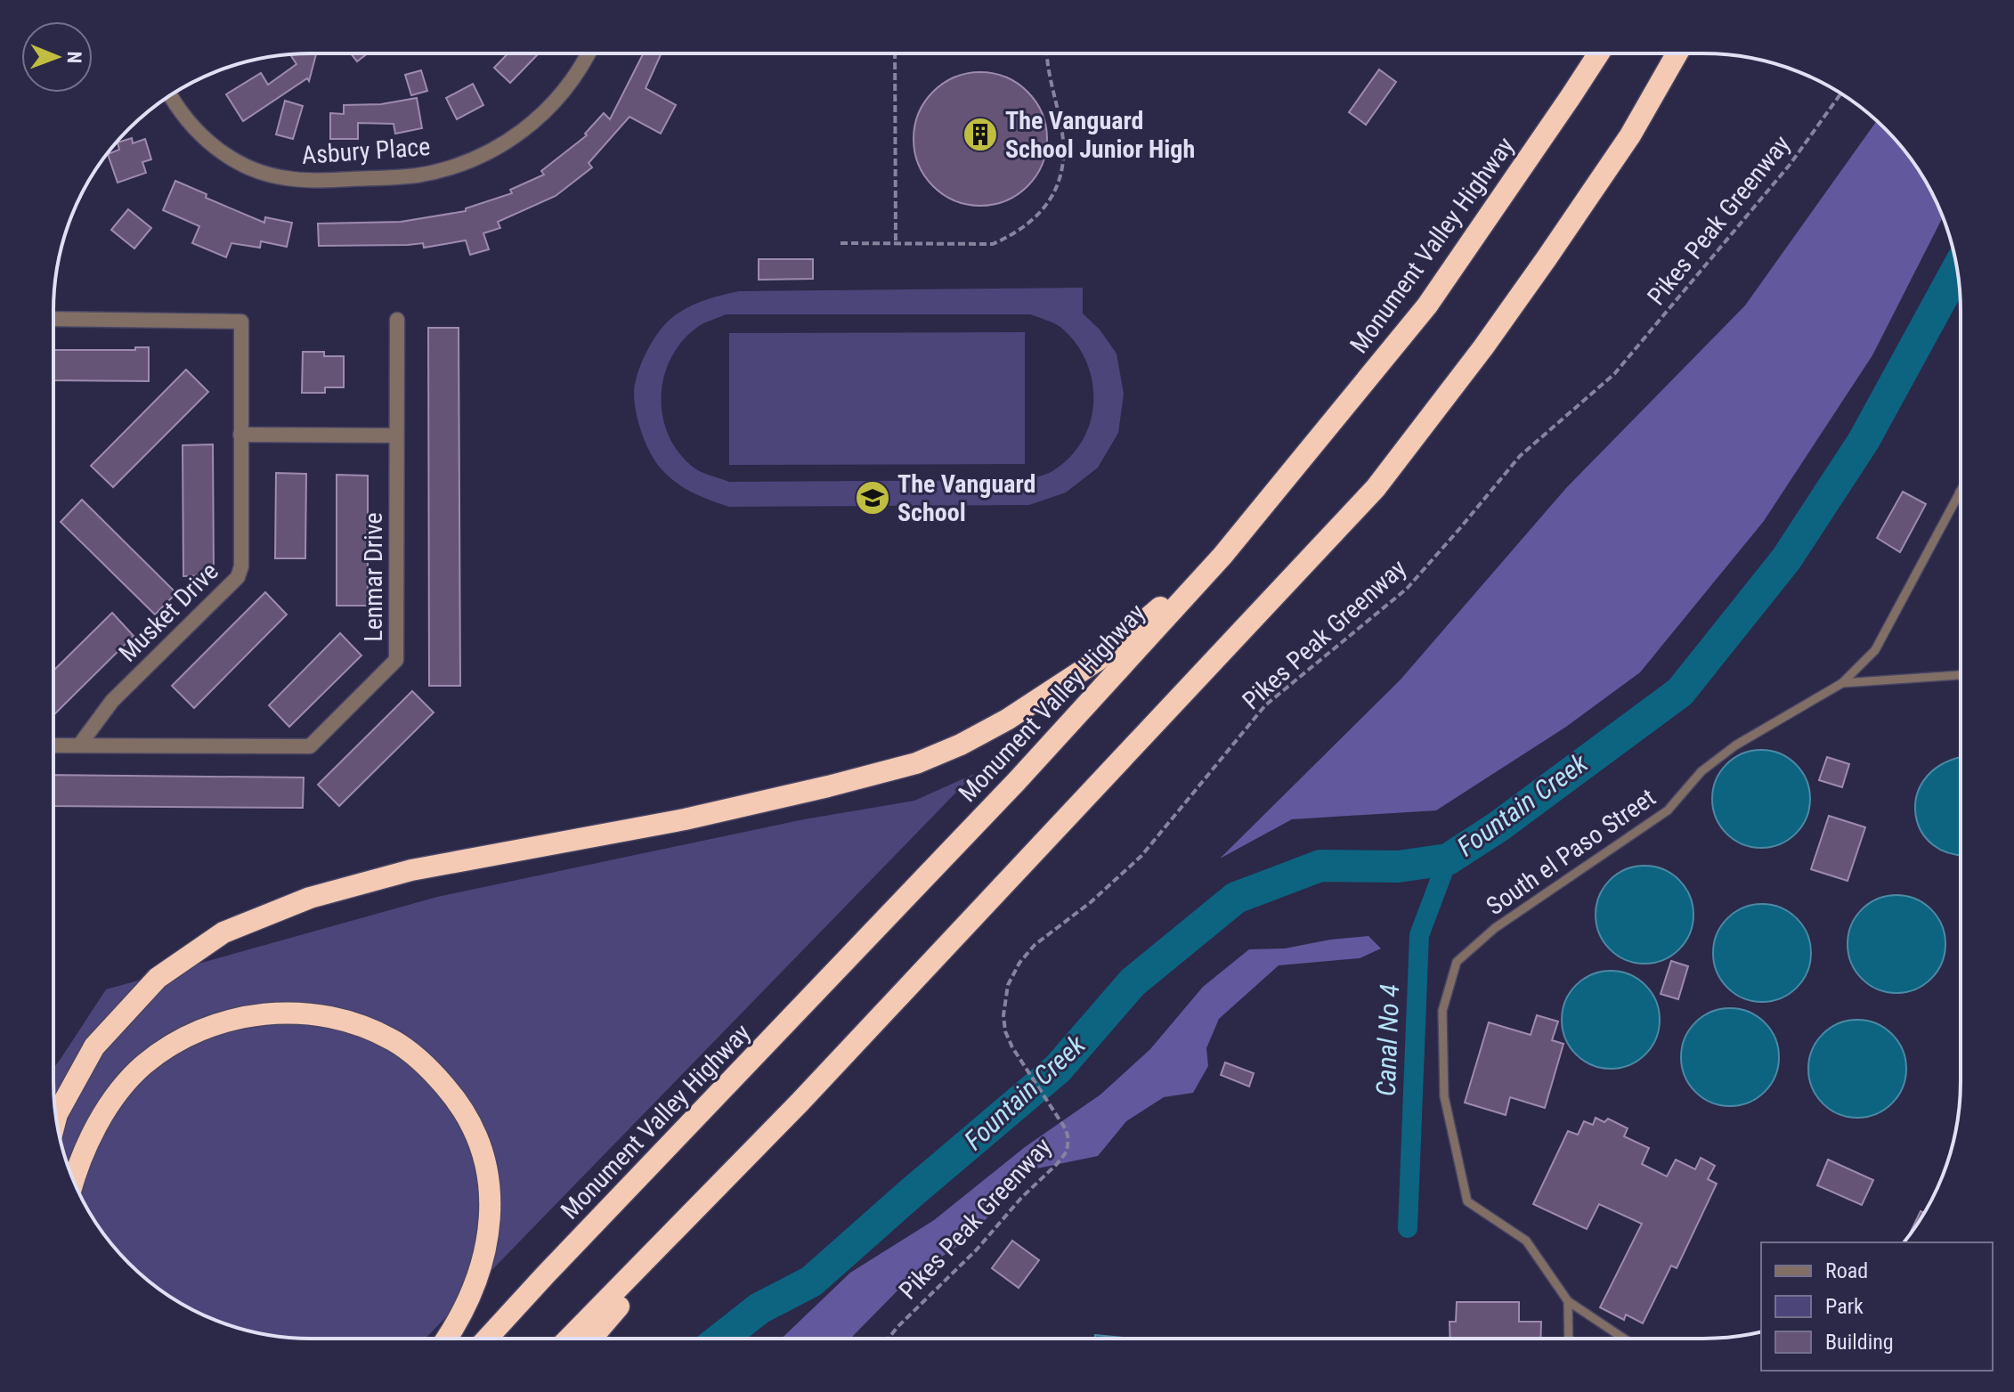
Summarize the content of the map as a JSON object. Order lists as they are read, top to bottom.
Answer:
{
  "streets": {
    "highway": ["Monument Valley Highway"],
    "street": ["Asbury Place", "Lenmar Drive", "Musket Drive"],
    "lane": ["South el Paso Street"],
    "path": ["Pikes Peak Greenway"]
  },
  "crossings": [
    ["Lenmar Drive", "Musket Drive"]
  ],
  "water": ["Fountain Creek", "Canal No 4"],
  "places": {
    "building": ["The Vanguard School Junior High"],
    "school or university": ["The Vanguard School"]
  },
  "legend": ["Road", "Park", "Building"],
  "north": "right"
}
